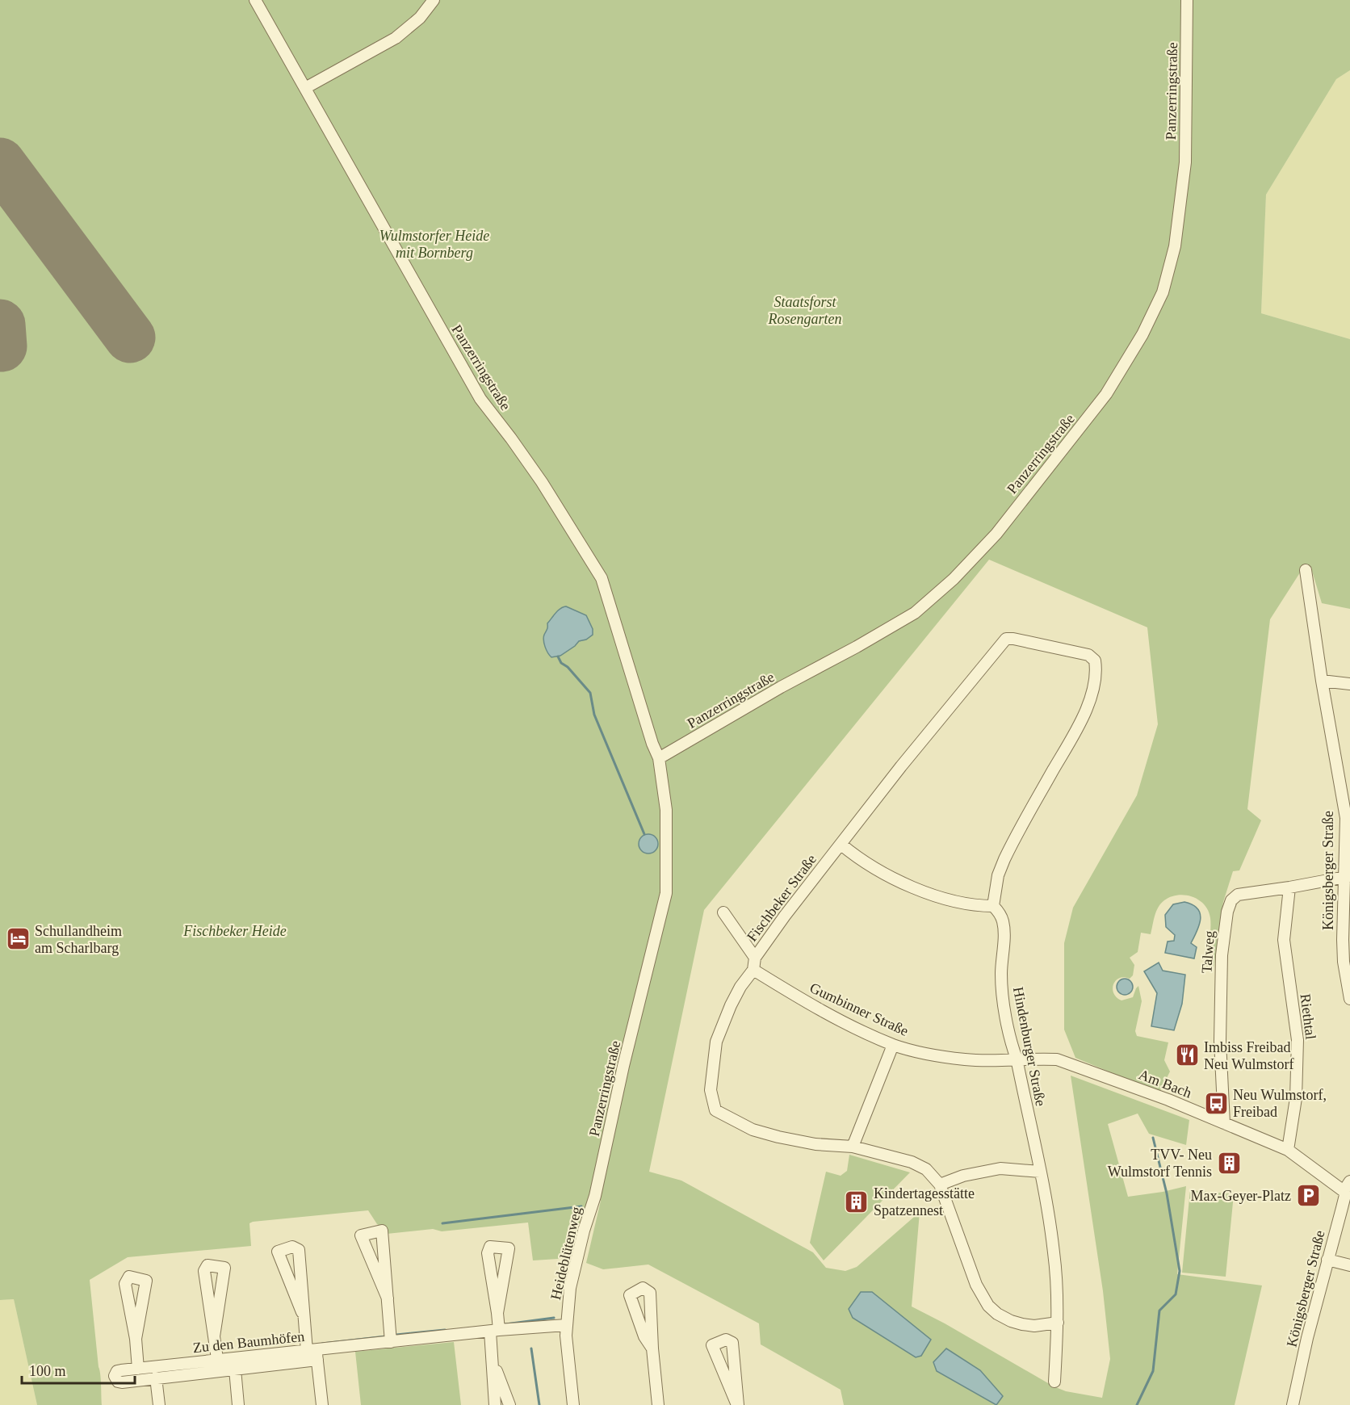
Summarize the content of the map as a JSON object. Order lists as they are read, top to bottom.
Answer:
{
  "streets": {
    "street": [
      "Panzerringstraße",
      "Königsberger Straße",
      "Fischbeker Straße",
      "Talweg",
      "Gumbinner Straße",
      "Riethtal",
      "Hindenburger Straße",
      "Am Bach",
      "Heideblütenweg",
      "Zu den Baumhöfen"
    ]
  },
  "crossings": [
    ["Panzerringstraße", "Heideblütenweg"],
    ["Königsberger Straße", "Talweg"],
    ["Königsberger Straße", "Am Bach"],
    ["Fischbeker Straße", "Gumbinner Straße"],
    ["Fischbeker Straße", "Hindenburger Straße"],
    ["Talweg", "Riethtal"],
    ["Talweg", "Am Bach"],
    ["Gumbinner Straße", "Hindenburger Straße"],
    ["Gumbinner Straße", "Am Bach"],
    ["Riethtal", "Am Bach"],
    ["Hindenburger Straße", "Am Bach"],
    ["Heideblütenweg", "Zu den Baumhöfen"]
  ],
  "parks": ["Wulmstorfer Heide mit Bornberg", "Staatsforst Rosengarten", "Fischbeker Heide"],
  "places": {
    "hotel": ["Schullandheim am Scharlbarg"],
    "restaurant": ["Imbiss Freibad Neu Wulmstorf"],
    "bus stop": ["Neu Wulmstorf, Freibad"],
    "building": ["TVV- Neu Wulmstorf Tennis", "Kindertagesstätte Spatzennest"],
    "parking": ["Max-Geyer-Platz"]
  },
  "scale_bar": "100 m"
}
